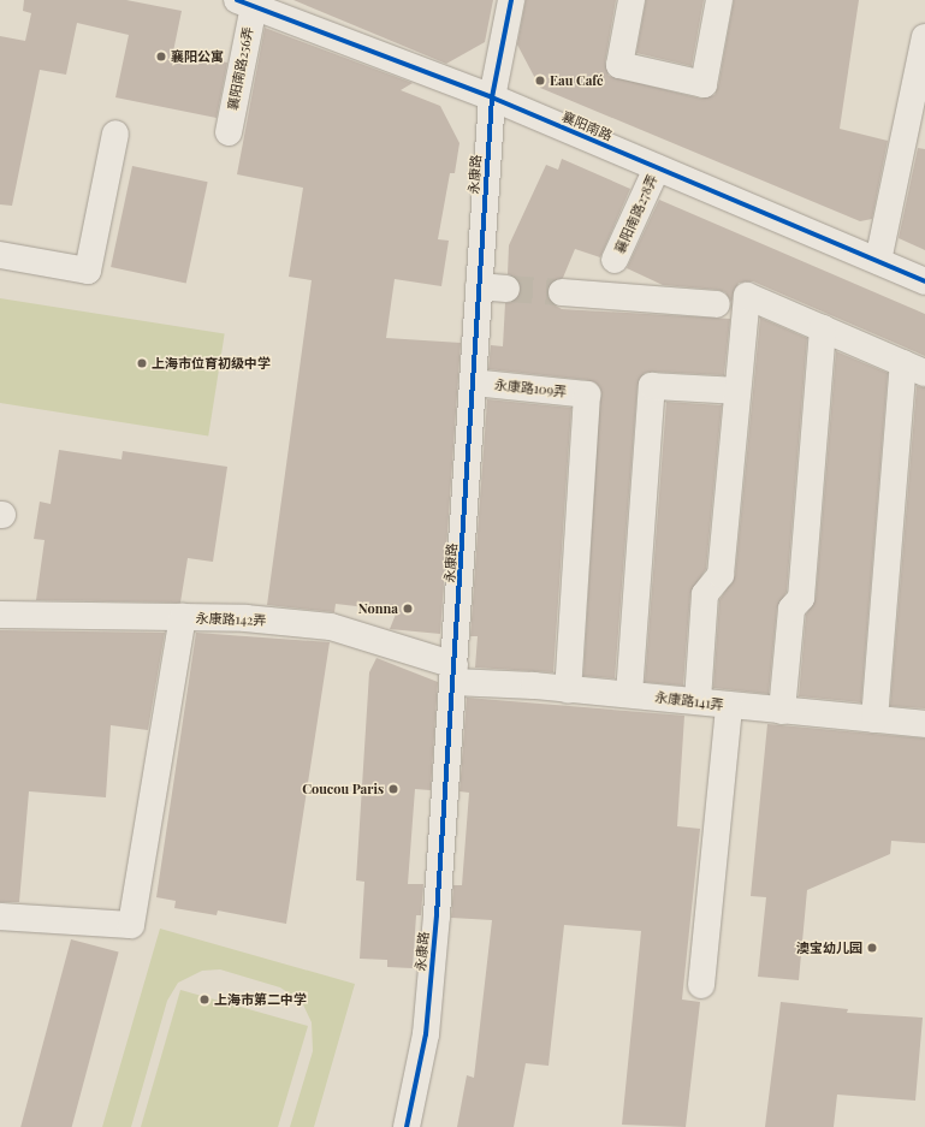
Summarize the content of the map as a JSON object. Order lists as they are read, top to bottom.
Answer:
{
  "streets": {
    "street": [
      "襄阳南路256弄",
      "襄阳南路",
      "永康路",
      "襄阳南路278弄",
      "永康路109弄",
      "永康路142弄",
      "永康路141弄"
    ]
  },
  "crossings": [
    ["襄阳南路256弄", "襄阳南路"],
    ["襄阳南路", "永康路"],
    ["襄阳南路", "襄阳南路278弄"],
    ["永康路", "永康路109弄"],
    ["永康路", "永康路142弄"],
    ["永康路", "永康路141弄"],
    ["永康路109弄", "永康路141弄"],
    ["永康路142弄", "永康路141弄"]
  ],
  "places": [
    "襄阳公寓",
    "Eau Café",
    "上海市位育初级中学",
    "Nonna",
    "Coucou Paris",
    "澳宝幼儿园",
    "上海市第二中学"
  ]
}
